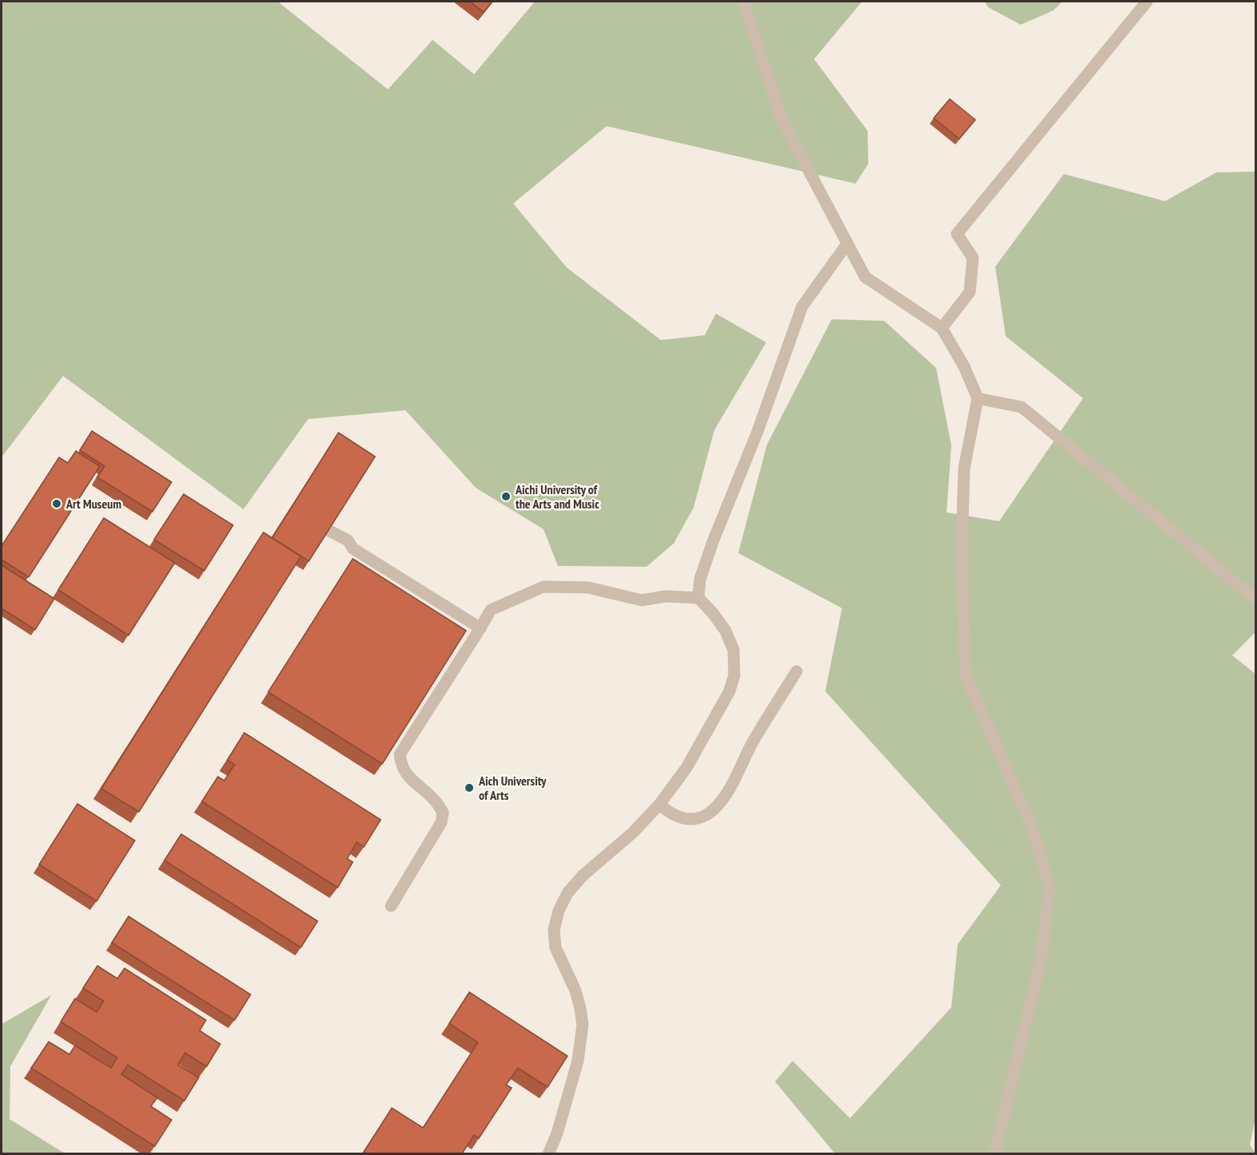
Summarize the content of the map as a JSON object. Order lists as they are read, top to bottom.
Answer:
{
  "places": ["Aichi University of the Arts and Music", "Art Museum", "Aich University of Arts"]
}
